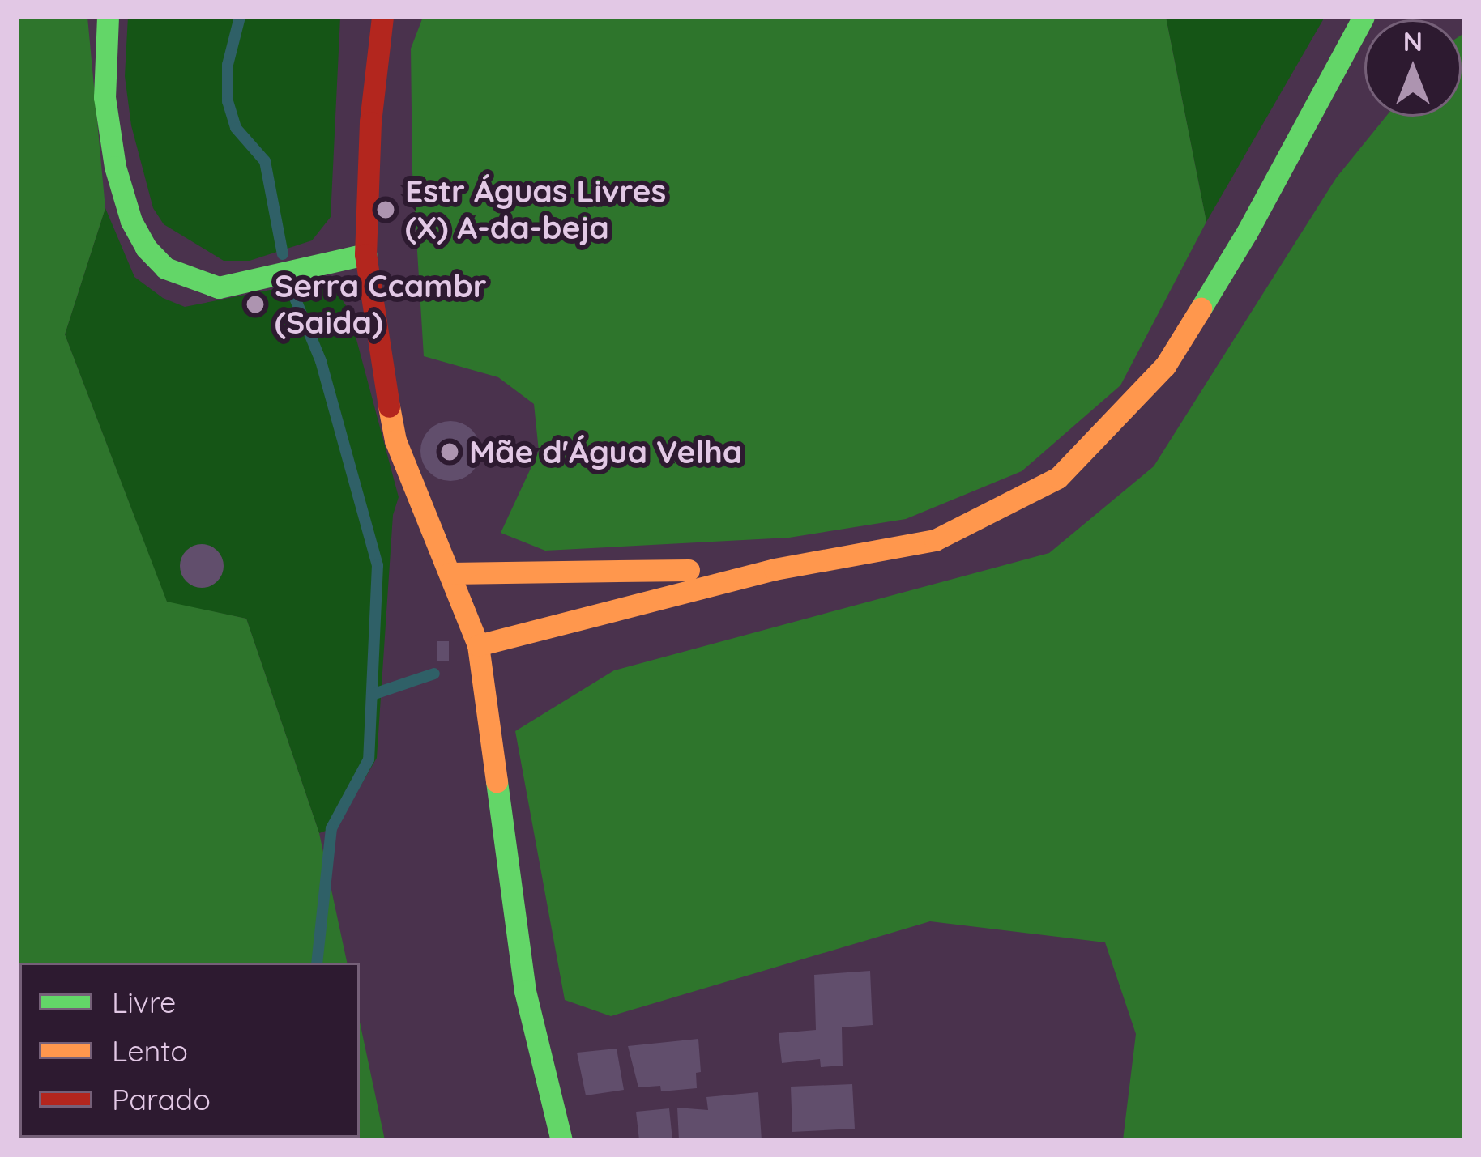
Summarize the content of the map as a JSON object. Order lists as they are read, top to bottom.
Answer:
{
  "places": ["Estr Águas Livres (X) A-da-beja", "Serra Ccambr (Saida)", "Mãe d'Água Velha"],
  "legend": ["Livre", "Lento", "Parado"],
  "north": "top"
}
